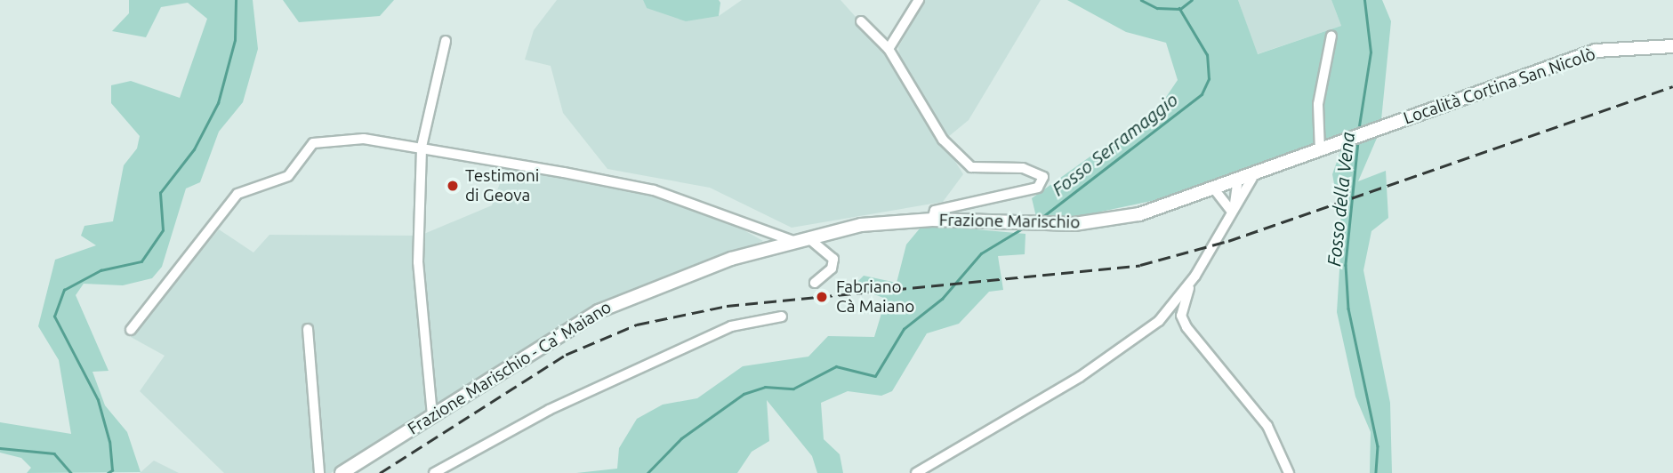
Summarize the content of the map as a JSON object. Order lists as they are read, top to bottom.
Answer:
{
  "streets": {
    "main road": ["Località Cortina San Nicolò", "Frazione Marischio", "Frazione Marischio - Ca' Maiano"]
  },
  "crossings": [
    ["Località Cortina San Nicolò", "Frazione Marischio"],
    ["Frazione Marischio", "Frazione Marischio - Ca' Maiano"]
  ],
  "water": ["Fosso Serramaggio", "Fosso della Vena"],
  "places": ["Testimoni di Geova", "Fabriano Cà Maiano"]
}
